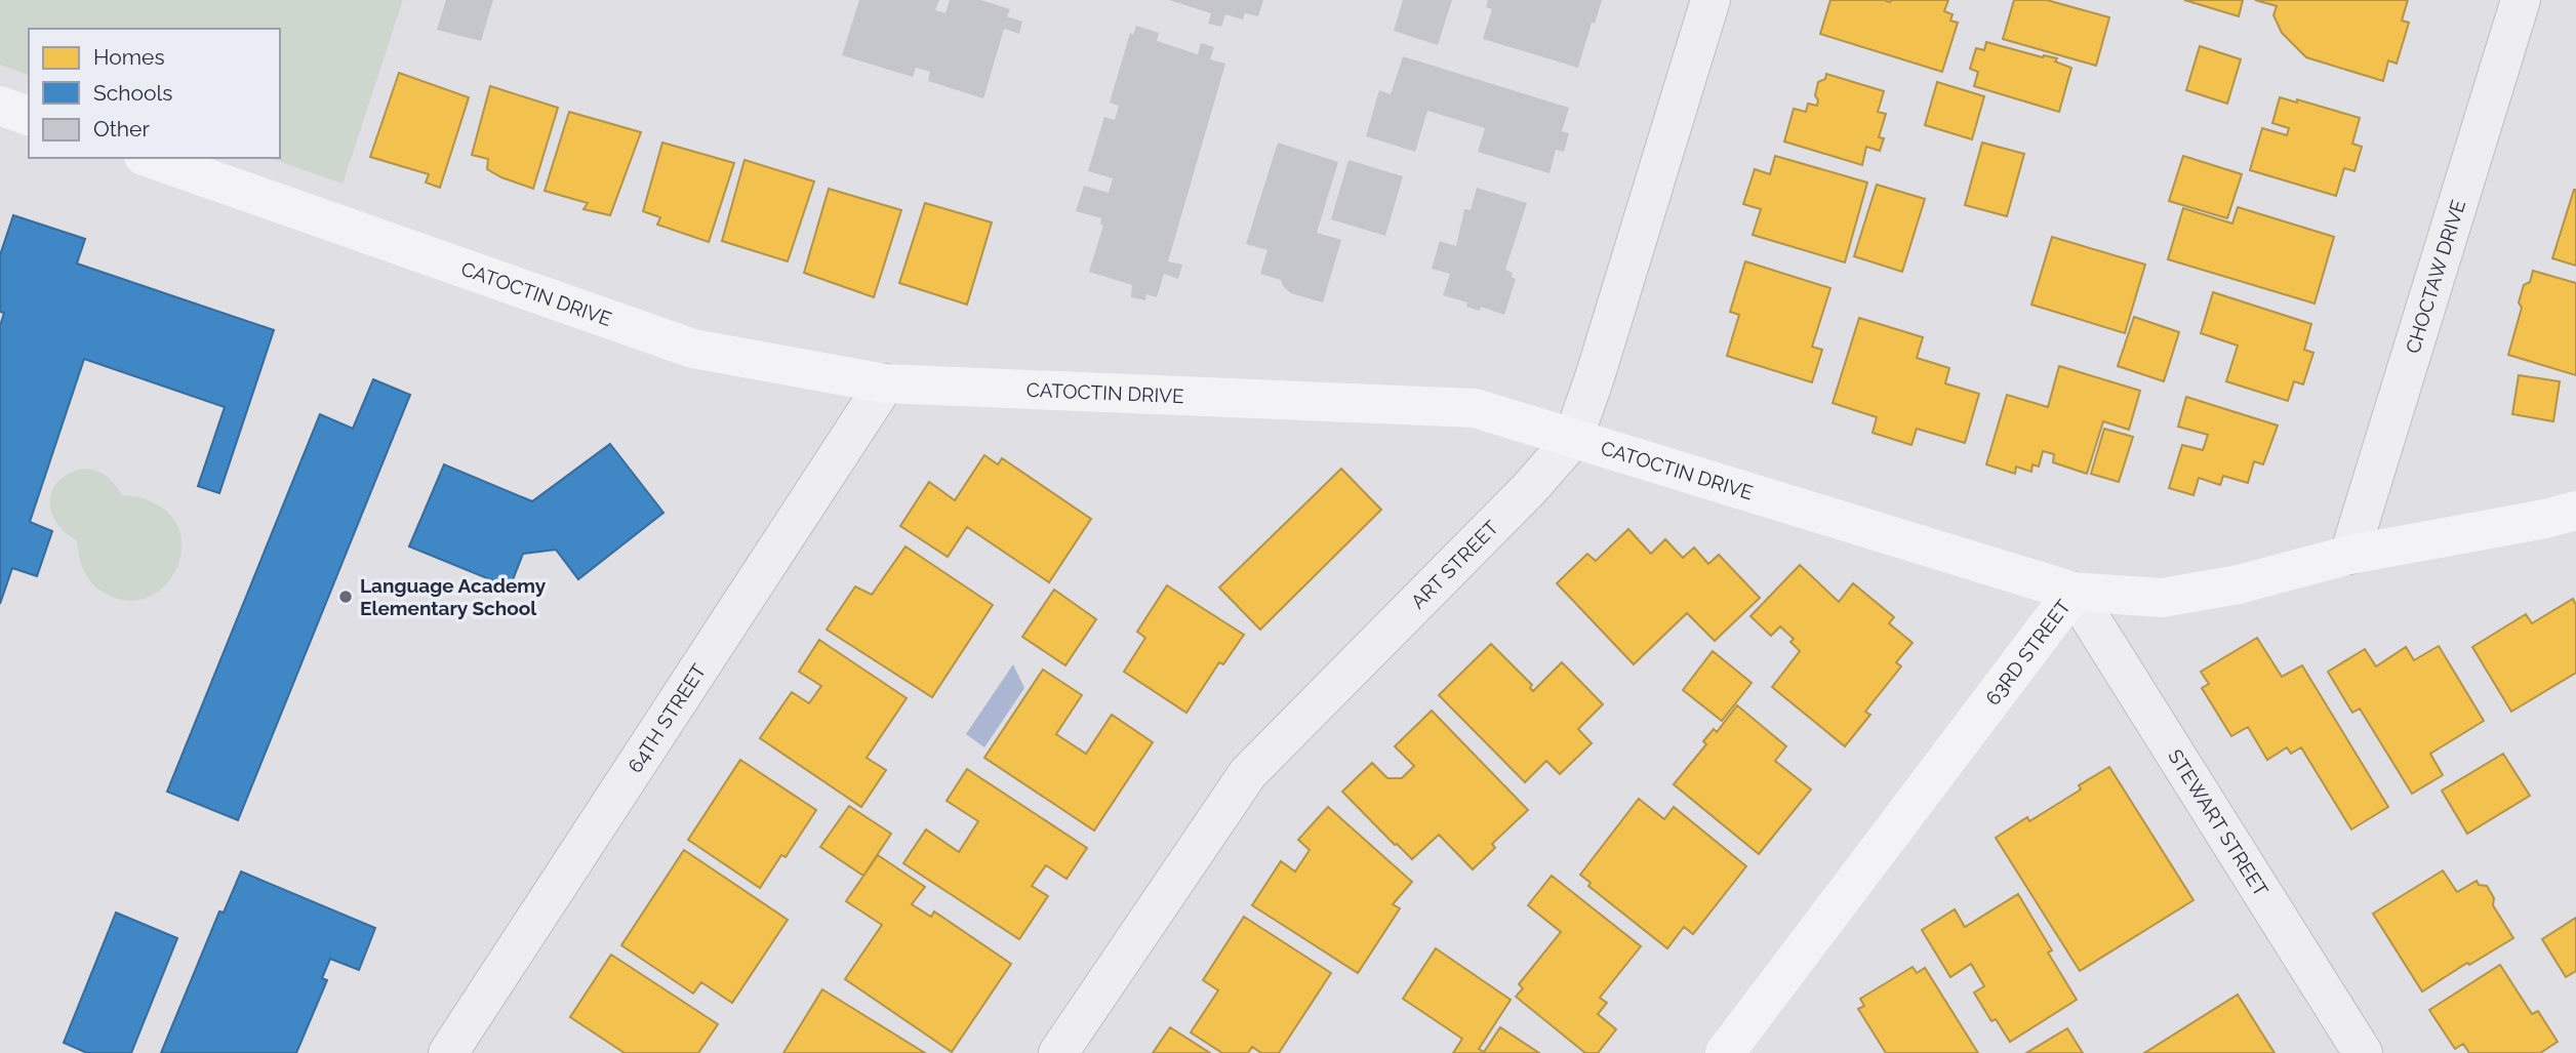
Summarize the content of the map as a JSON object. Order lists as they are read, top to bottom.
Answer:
{
  "streets": {
    "street": [
      "CHOCTAW DRIVE",
      "CATOCTIN DRIVE",
      "ART STREET",
      "63RD STREET",
      "64TH STREET",
      "STEWART STREET"
    ]
  },
  "crossings": [
    ["CHOCTAW DRIVE", "63RD STREET"],
    ["CATOCTIN DRIVE", "ART STREET"],
    ["CATOCTIN DRIVE", "63RD STREET"],
    ["CATOCTIN DRIVE", "64TH STREET"],
    ["CATOCTIN DRIVE", "STEWART STREET"],
    ["63RD STREET", "STEWART STREET"]
  ],
  "places": ["Language Academy Elementary School"],
  "legend": ["Homes", "Schools", "Other"]
}
